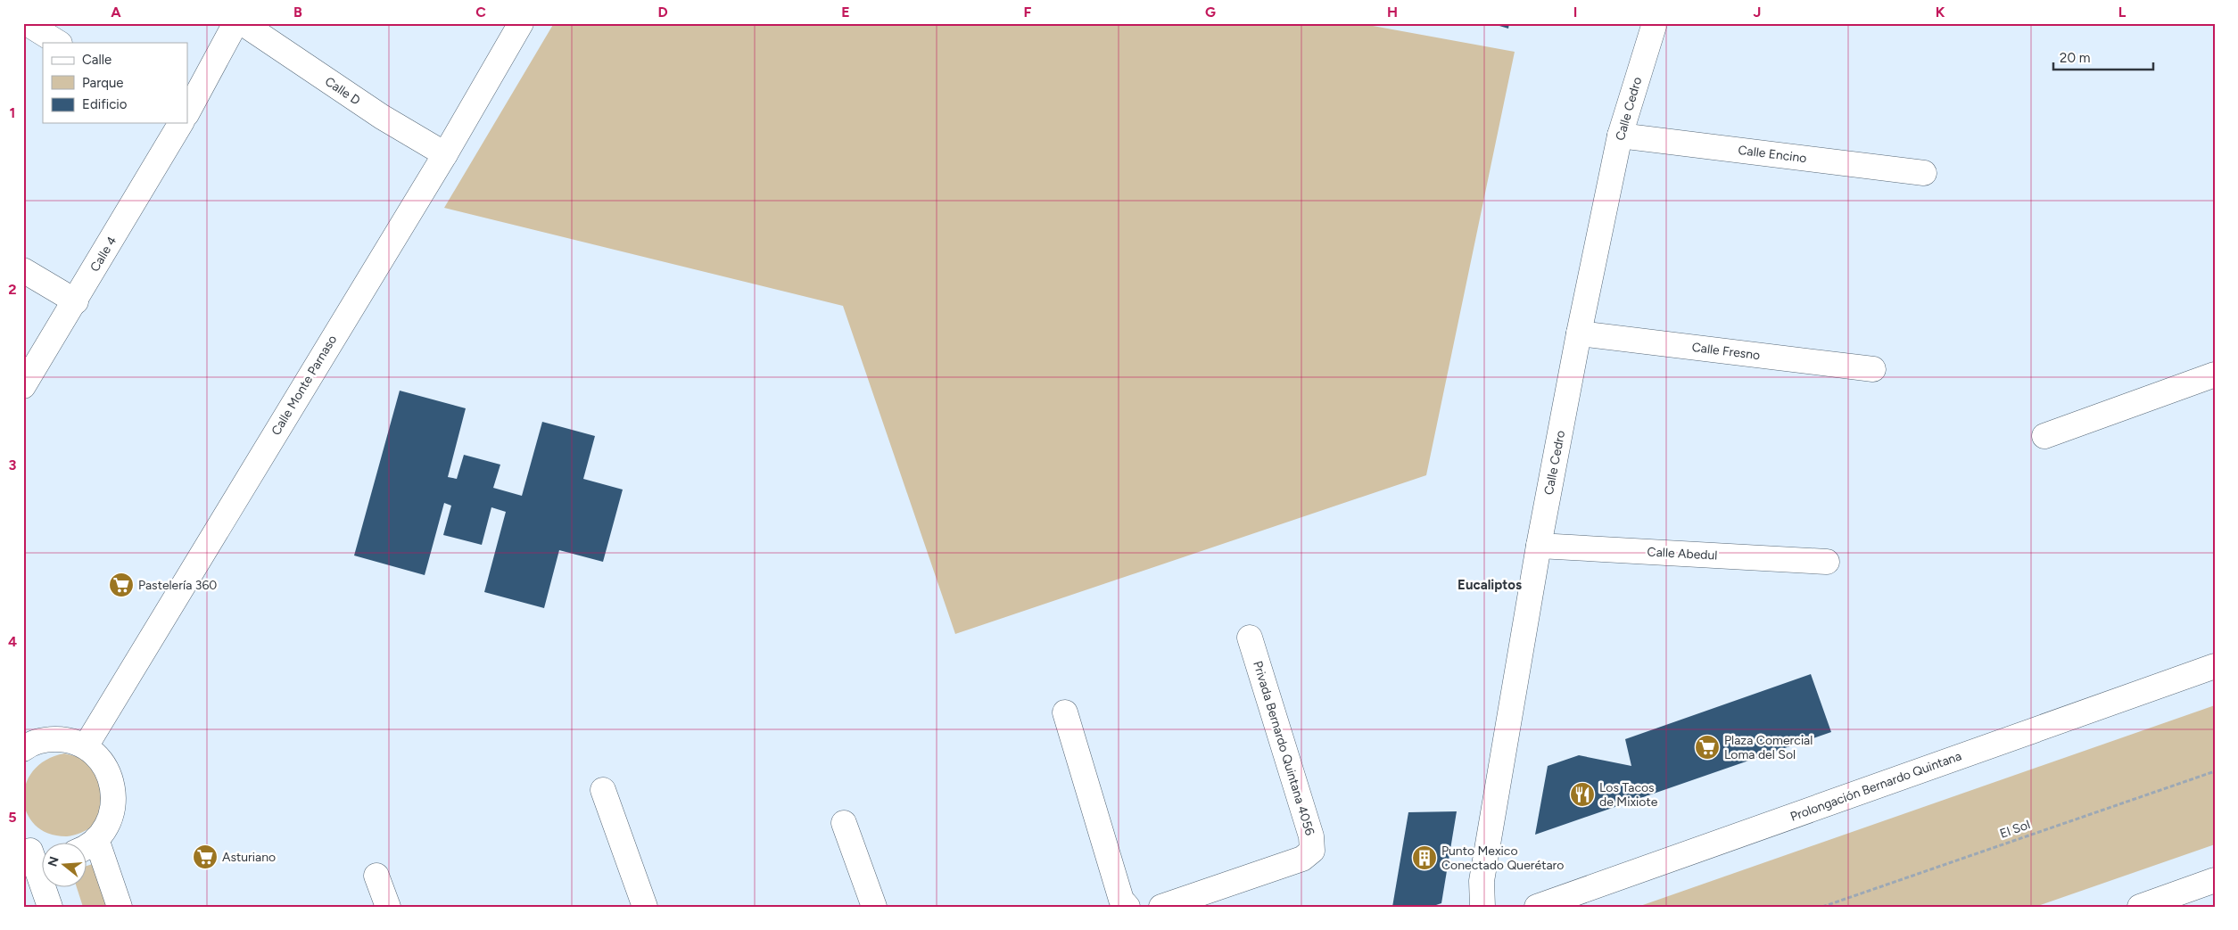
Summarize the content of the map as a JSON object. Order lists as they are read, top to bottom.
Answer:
{
  "streets": {
    "street": [
      "Calle D",
      "Calle Cedro",
      "Calle Encino",
      "Calle 4",
      "Calle Fresno",
      "Calle Monte Parnaso",
      "Calle Abedul",
      "Privada Bernardo Quintana 4056",
      "Prolongación Bernardo Quintana"
    ],
    "path": ["El Sol"]
  },
  "crossings": [
    ["Calle D", "Calle Monte Parnaso"],
    ["Calle Cedro", "Calle Encino"],
    ["Calle Cedro", "Calle Fresno"],
    ["Calle Cedro", "Calle Abedul"]
  ],
  "districts": ["Eucaliptos"],
  "places": {
    "supermarket": ["Pastelería 360", "Plaza Comercial Loma del Sol", "Asturiano"],
    "restaurant": ["Los Tacos de Mixiote"],
    "building": ["Punto Mexico Conectado Querétaro"]
  },
  "legend": ["Calle", "Parque", "Edificio"],
  "scale_bar": "20 m",
  "north": "left",
  "grid": {
    "columns": [
      "A",
      "B",
      "C",
      "D",
      "E",
      "F",
      "G",
      "H",
      "I",
      "J",
      "K",
      "L"
    ],
    "rows": [
      "1",
      "2",
      "3",
      "4",
      "5"
    ]
  }
}
